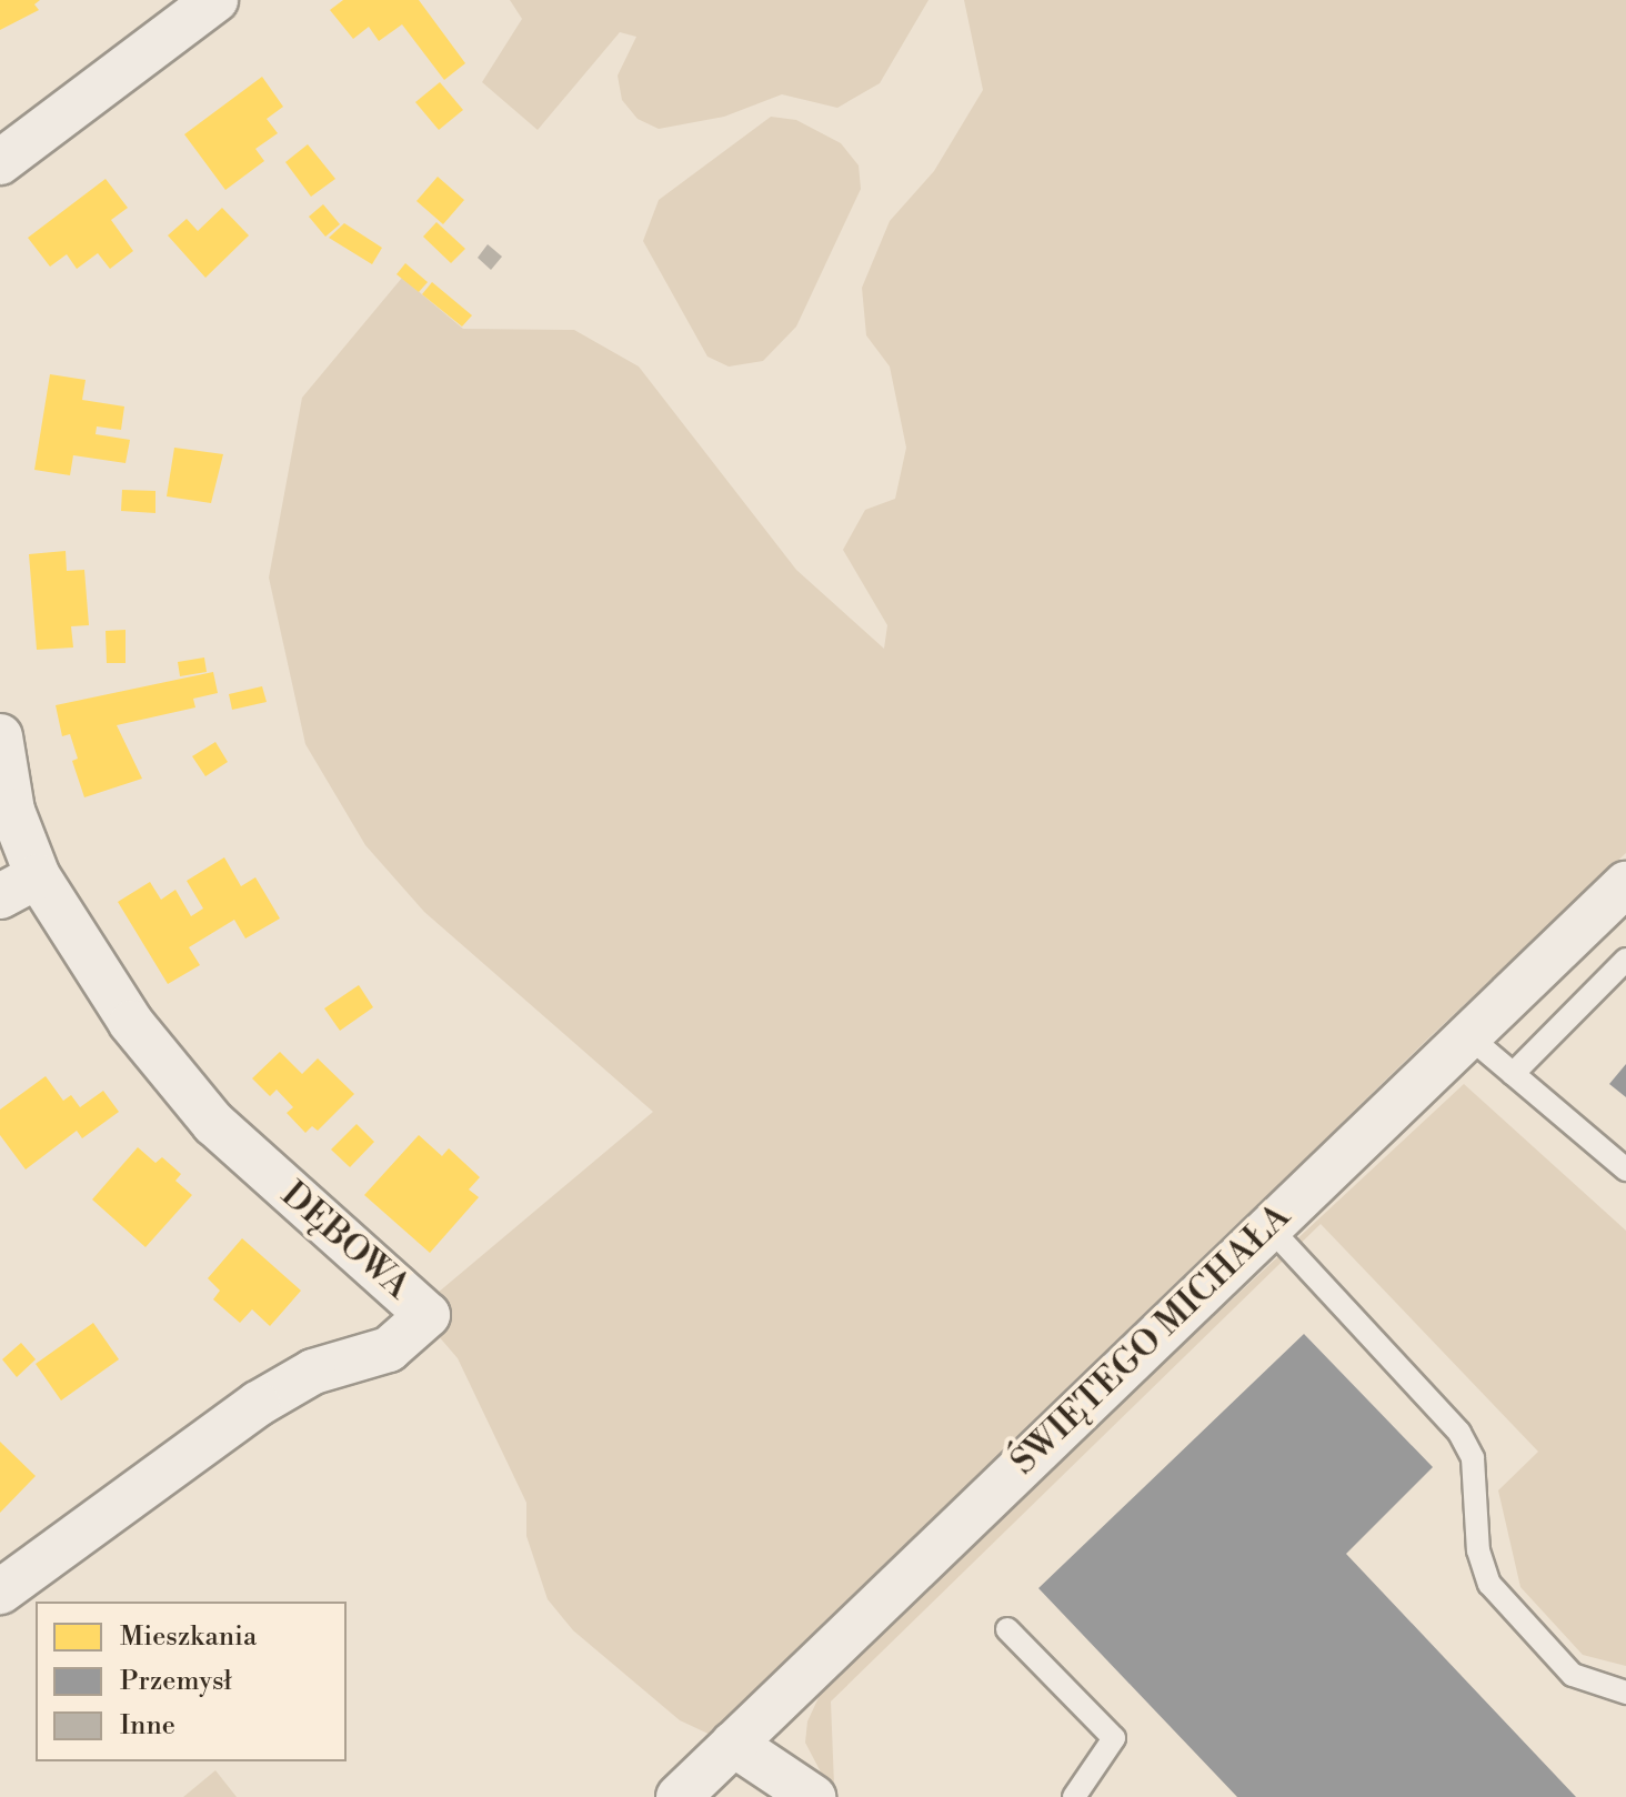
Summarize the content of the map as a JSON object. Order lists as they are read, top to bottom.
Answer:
{
  "streets": {
    "street": ["DĘBOWA", "ŚWIĘTEGO MICHAŁA"]
  },
  "legend": ["Mieszkania", "Przemysł", "Inne"]
}
